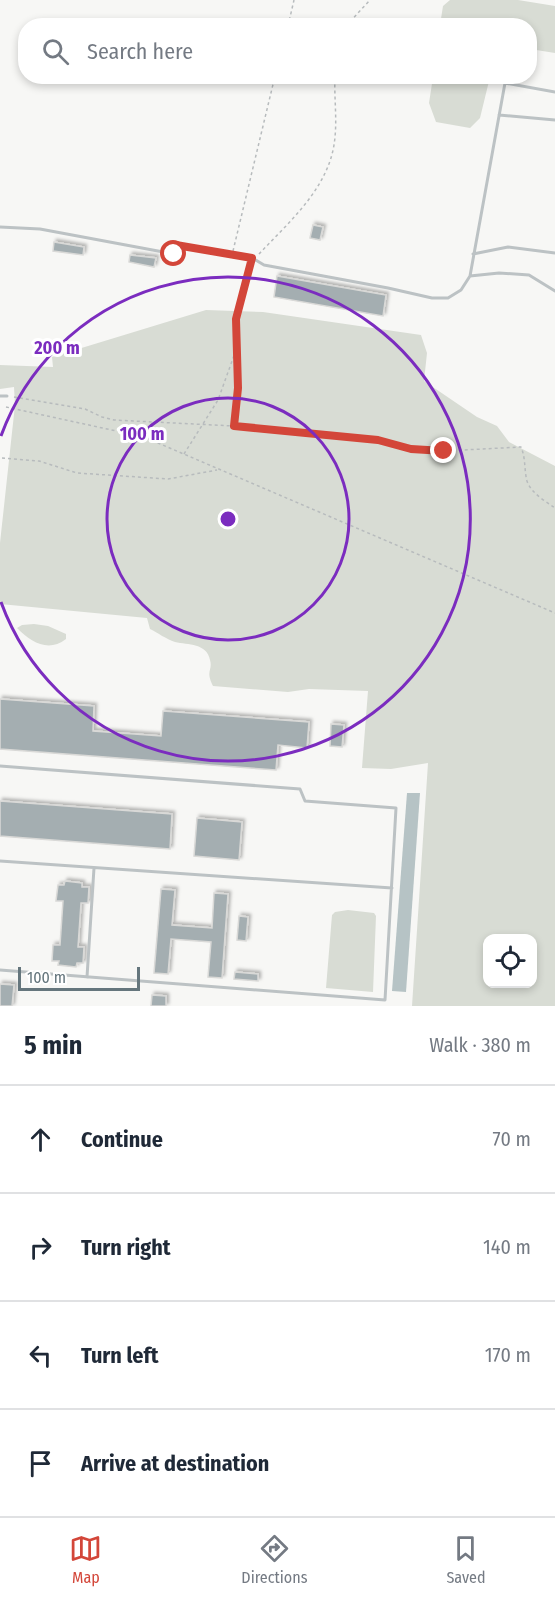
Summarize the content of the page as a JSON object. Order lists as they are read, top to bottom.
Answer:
{
  "scale_bar": "100 m",
  "page": {
    "search": "Search here",
    "scale": "100 m",
    "heading": ["5 min", "Walk · 380 m"],
    "list": [
      ["Continue", "70 m"],
      ["Turn right", "140 m"],
      ["Turn left", "170 m"],
      "Arrive at destination"
    ],
    "nav": ["Map", "Directions", "Saved"]
  },
  "rings": ["200 m", "100 m"]
}
